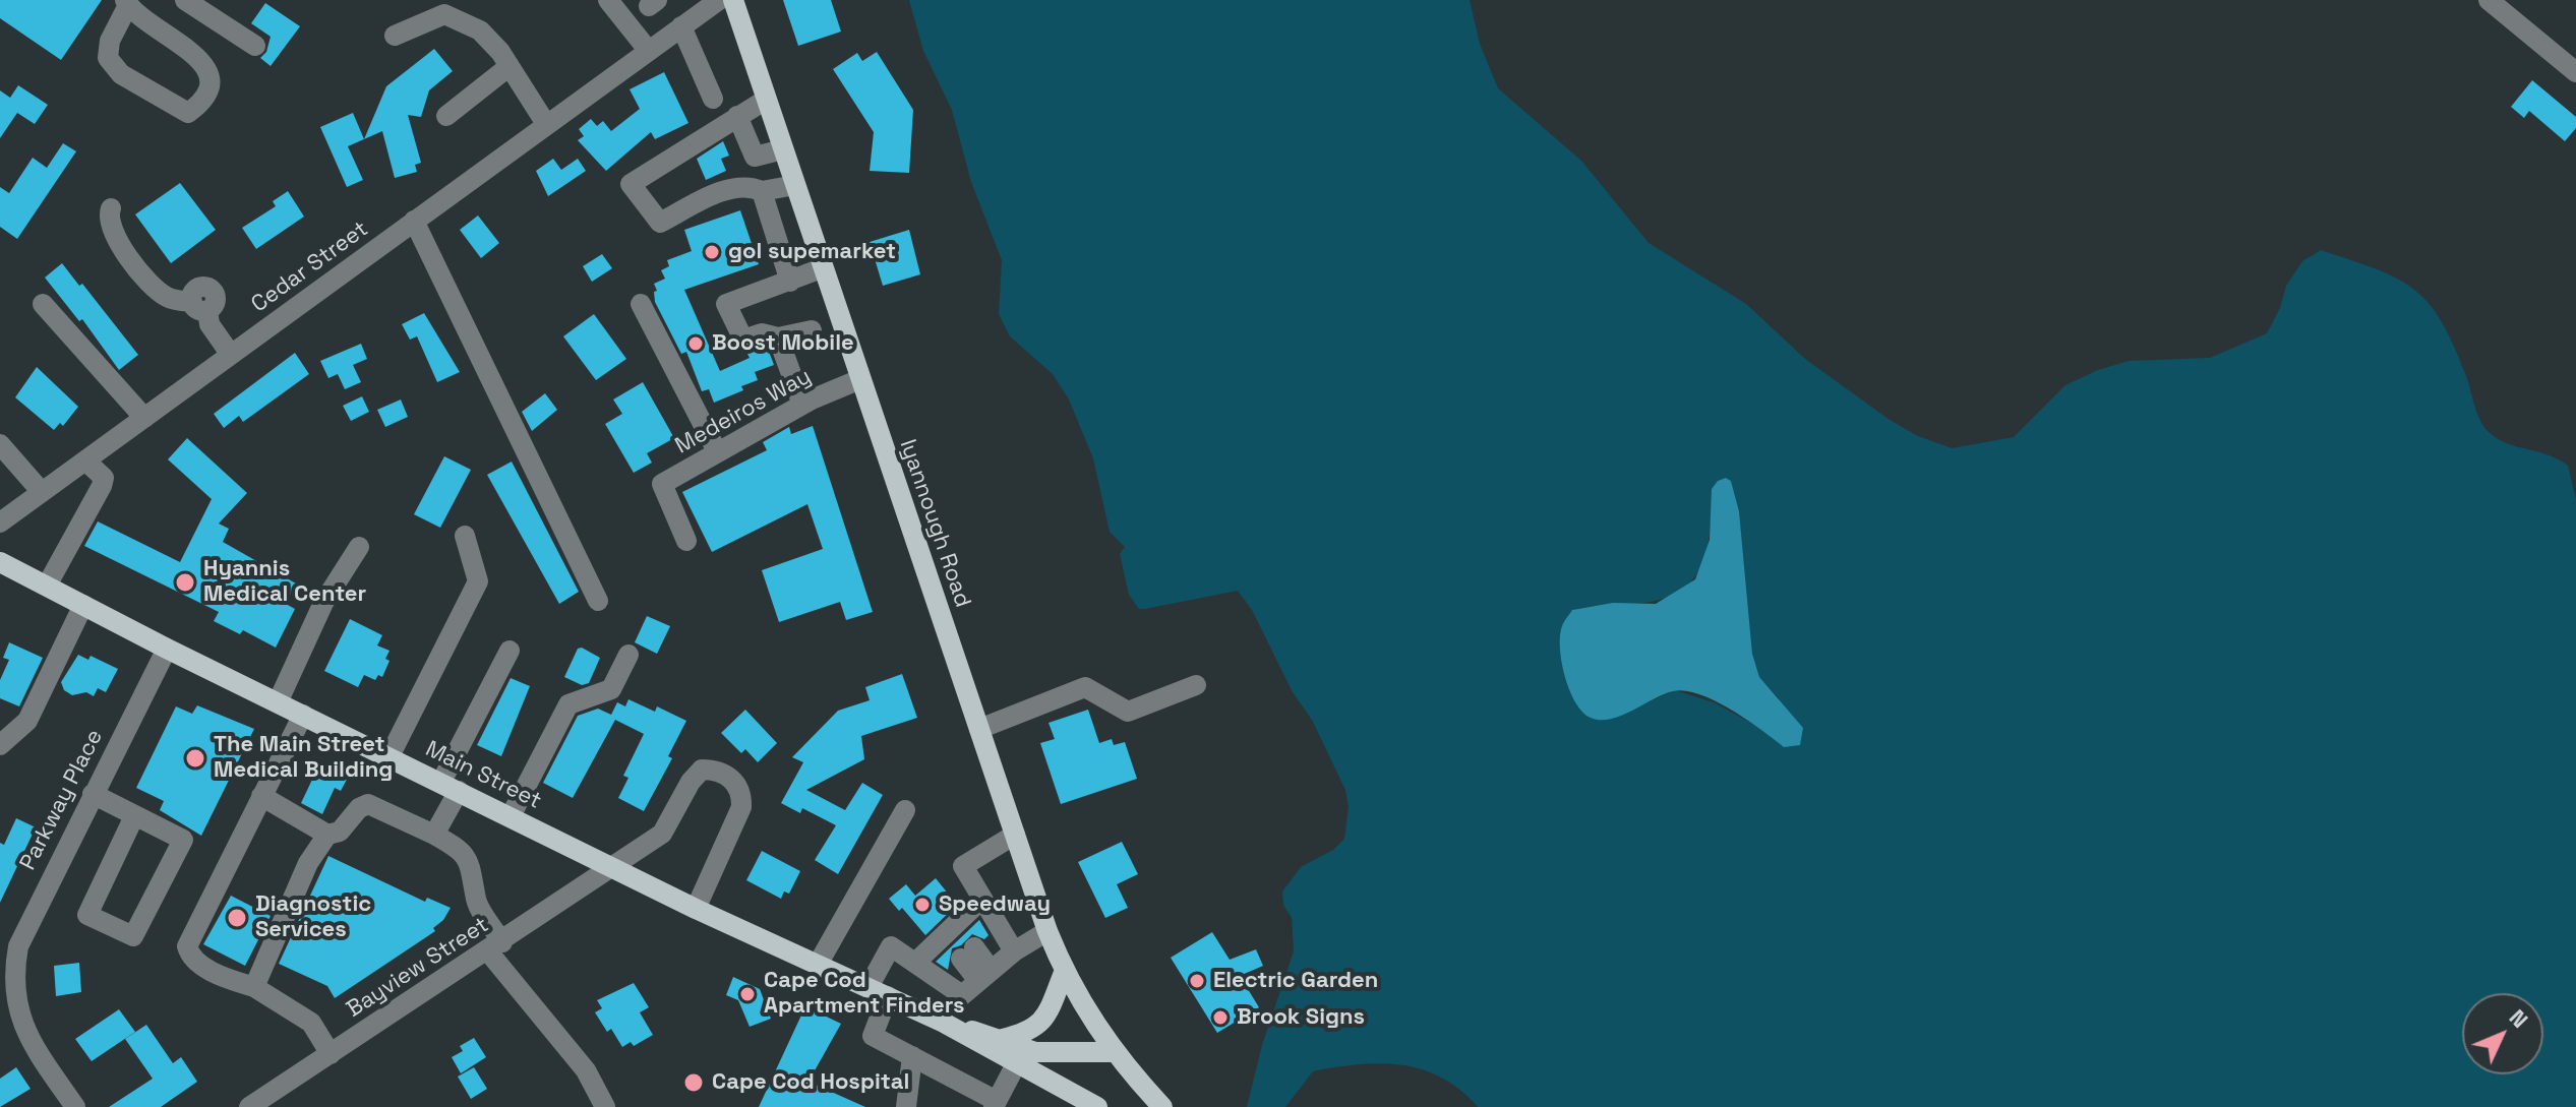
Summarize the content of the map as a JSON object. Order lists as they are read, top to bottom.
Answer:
{
  "streets": {
    "main road": ["Iyannough Road", "Main Street"],
    "street": [
      "Cedar Street",
      "Medeiros Way",
      "Parkway Place",
      "Bayview Street"
    ]
  },
  "crossings": [
    ["Medeiros Way", "Iyannough Road"],
    ["Iyannough Road", "Main Street"],
    ["Main Street", "Parkway Place"],
    ["Main Street", "Bayview Street"]
  ],
  "places": [
    "gol supemarket",
    "Boost Mobile",
    "Hyannis Medical Center",
    "The Main Street Medical Building",
    "Speedway",
    "Diagnostic Services",
    "Electric Garden",
    "Cape Cod Apartment Finders",
    "Brook Signs",
    "Cape Cod Hospital"
  ],
  "north": "top right"
}
